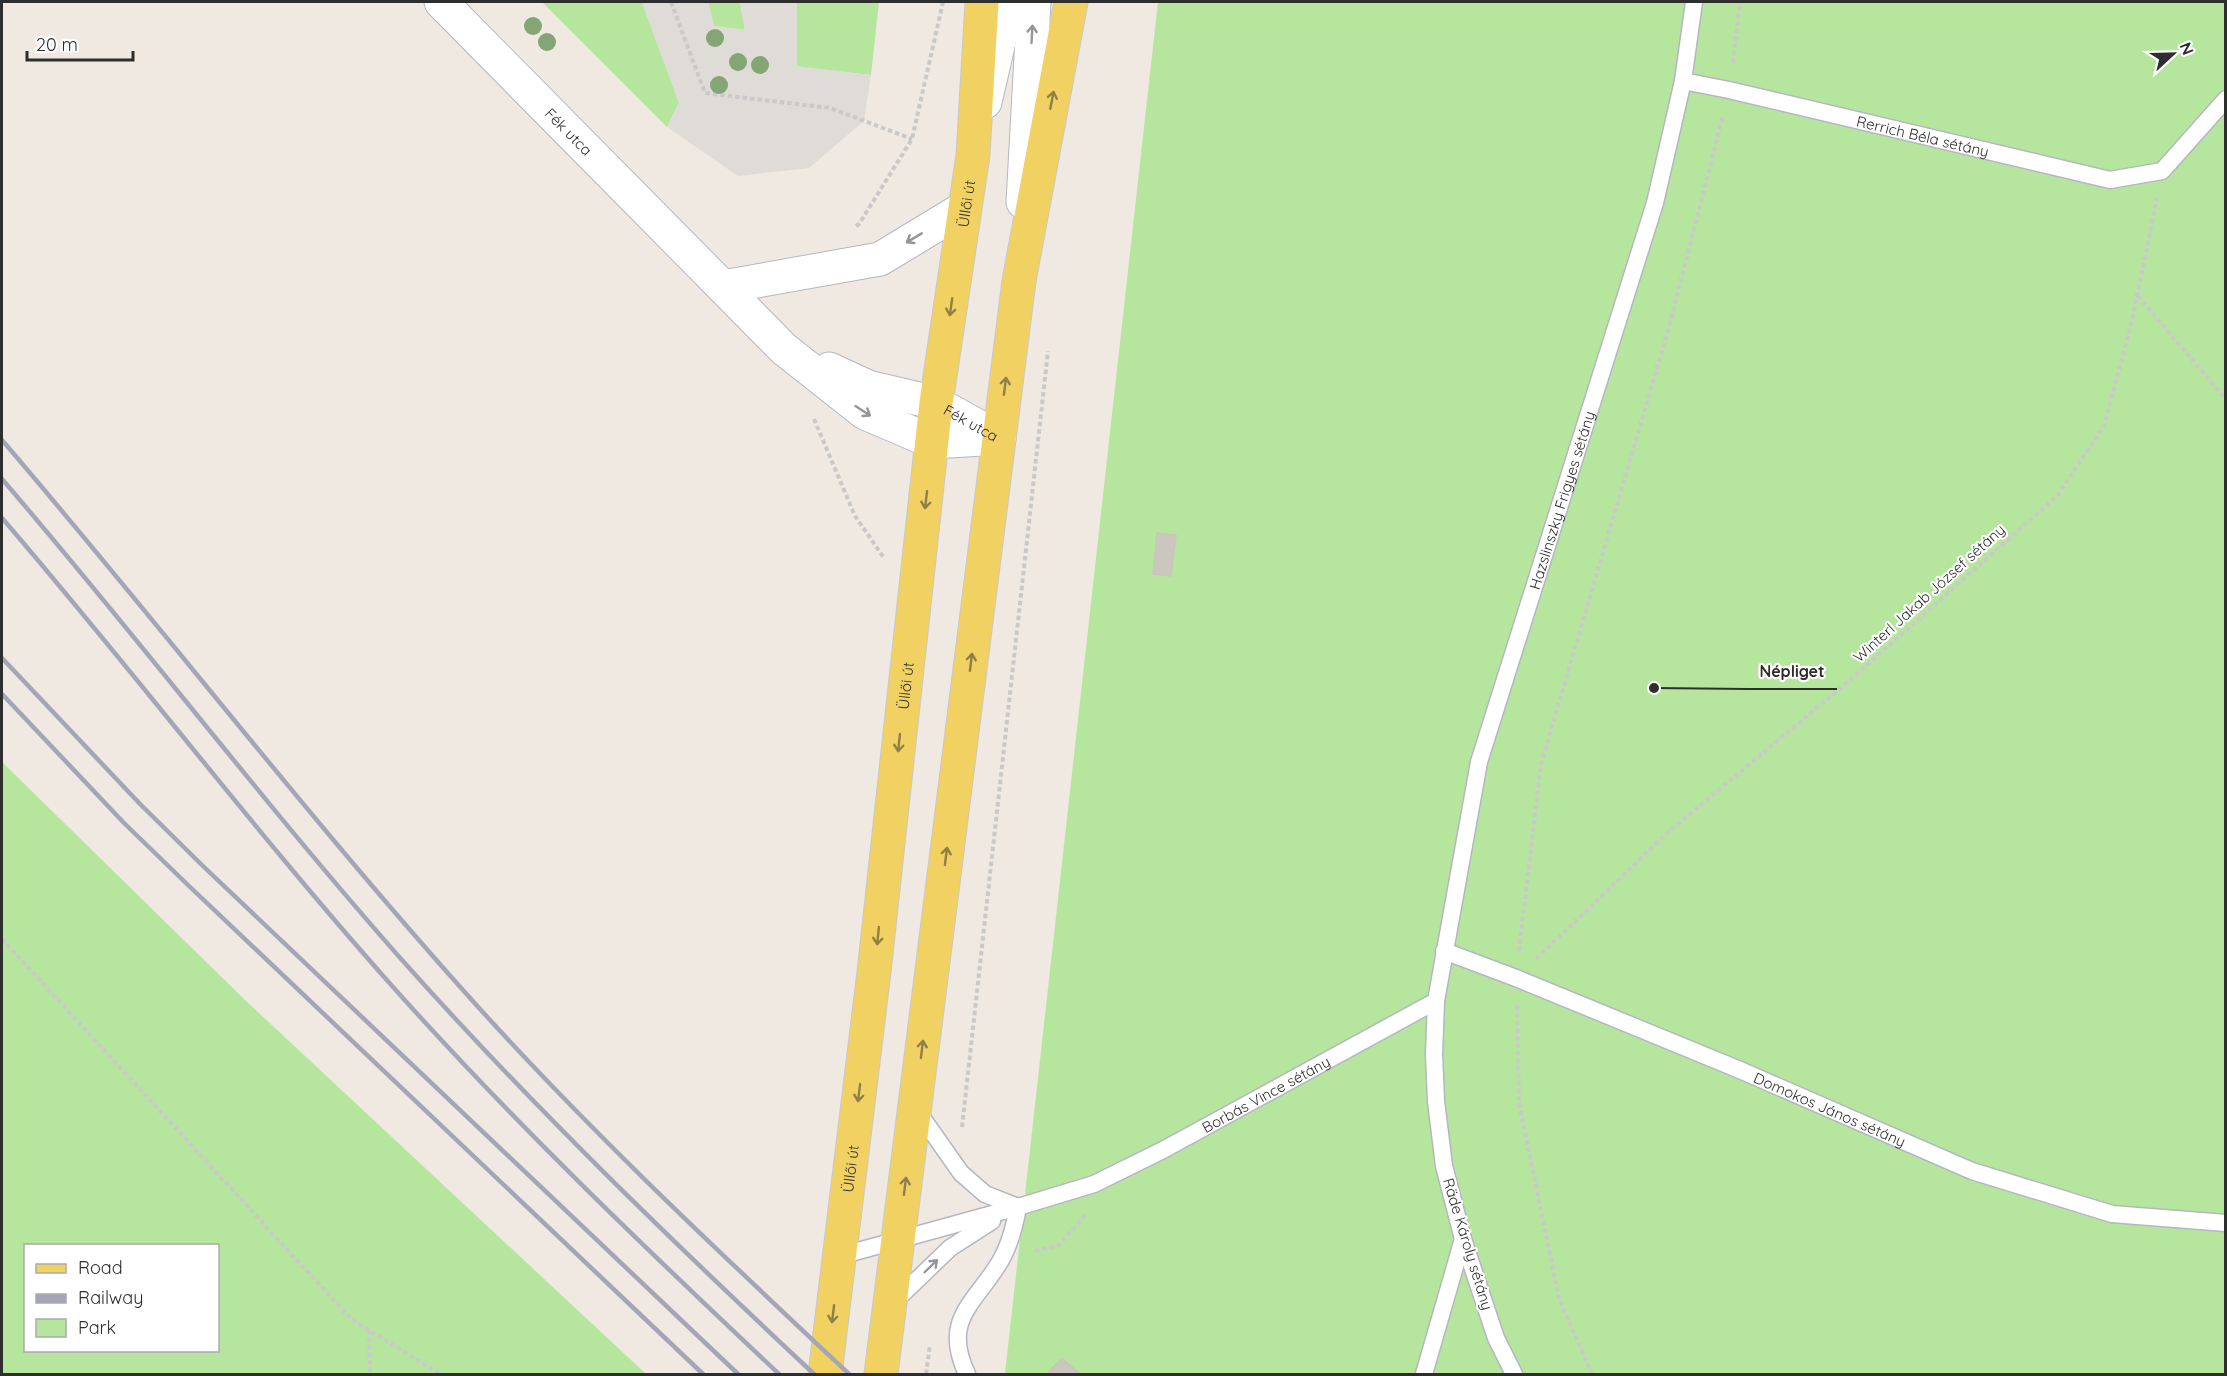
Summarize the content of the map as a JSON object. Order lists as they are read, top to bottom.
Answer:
{
  "streets": {
    "main road": ["Üllői út"],
    "street": ["Fék utca"],
    "lane": [
      "Rerrich Béla sétány",
      "Hazslinszky Frigyes sétány",
      "Borbás Vince sétány",
      "Domokos János sétány",
      "Räde Károly sétány"
    ],
    "path": ["Winterl Jakab József sétány"]
  },
  "crossings": [
    ["Fék utca", "Üllői út"],
    ["Rerrich Béla sétány", "Hazslinszky Frigyes sétány"],
    ["Rerrich Béla sétány", "Winterl Jakab József sétány"],
    ["Hazslinszky Frigyes sétány", "Borbás Vince sétány"],
    ["Hazslinszky Frigyes sétány", "Domokos János sétány"],
    ["Hazslinszky Frigyes sétány", "Räde Károly sétány"],
    ["Winterl Jakab József sétány", "Domokos János sétány"],
    ["Borbás Vince sétány", "Räde Károly sétány"]
  ],
  "one_way": ["Üllői út"],
  "places": ["Népliget"],
  "legend": ["Road", "Railway", "Park"],
  "scale_bar": "20 m",
  "north": "right"
}
